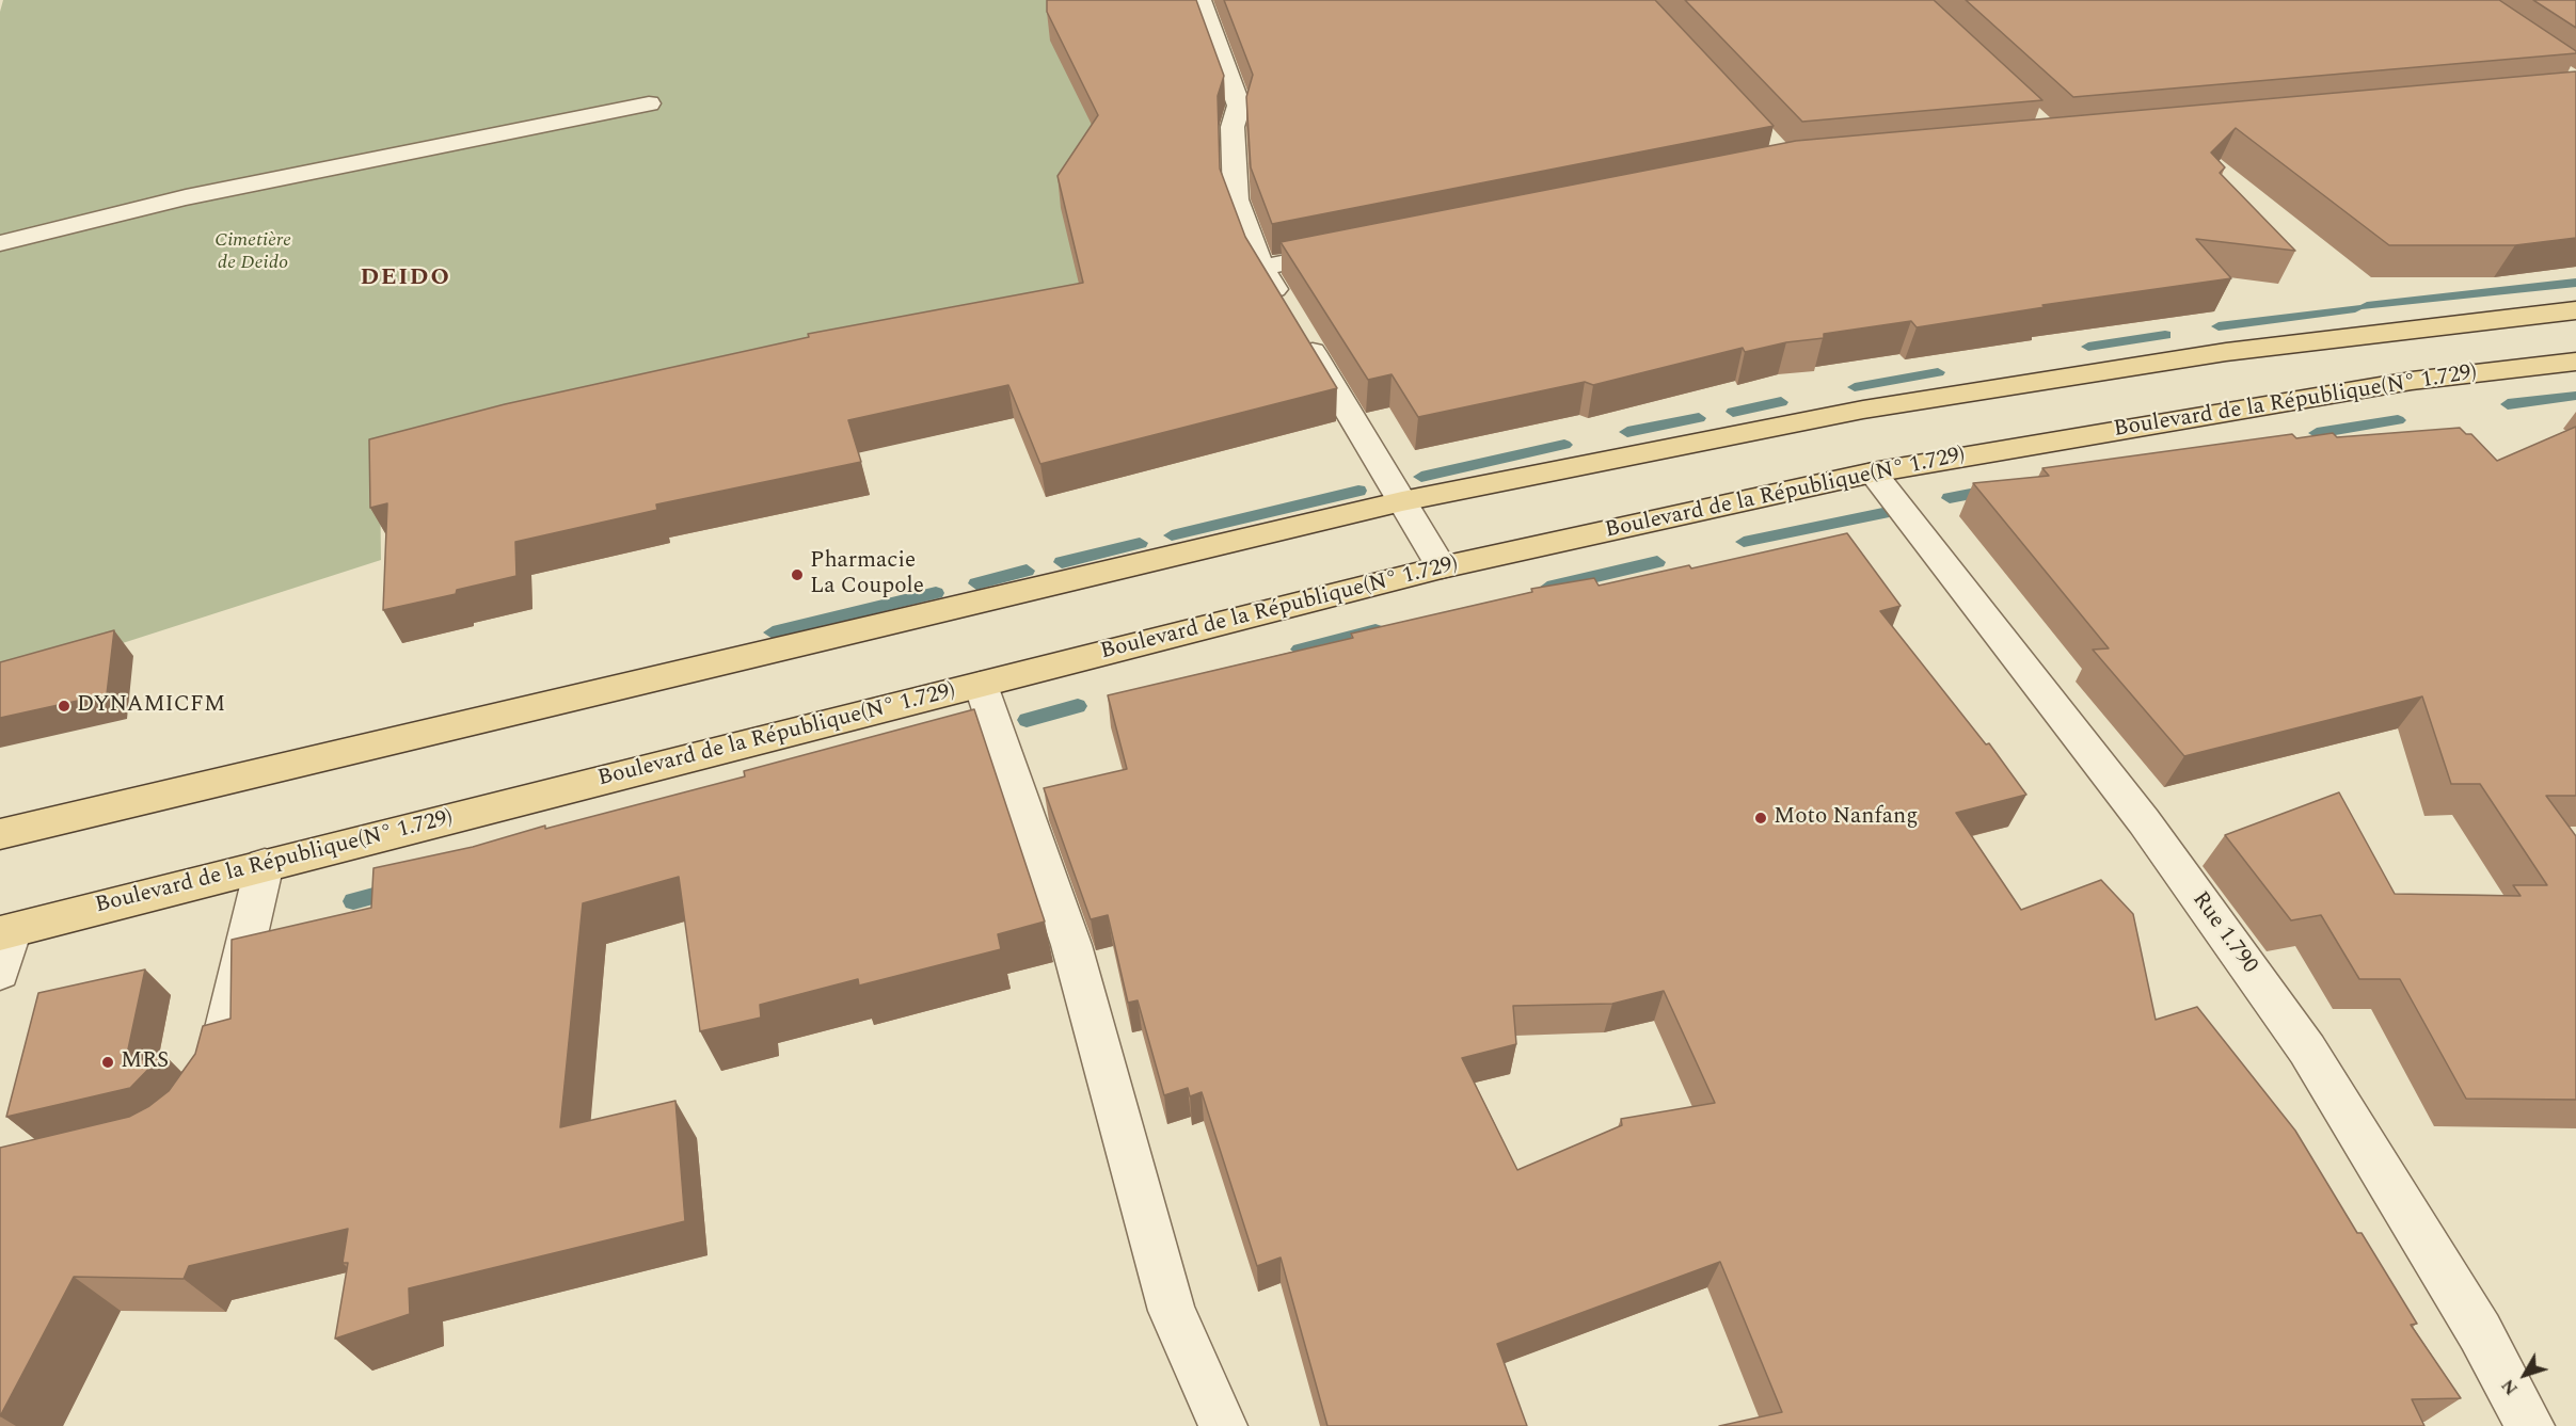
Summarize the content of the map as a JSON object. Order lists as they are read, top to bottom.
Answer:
{
  "streets": {
    "main road": ["Boulevard de la République(N° 1.729)"],
    "street": ["Rue 1.790"]
  },
  "crossings": [
    ["Boulevard de la République(N° 1.729)", "Rue 1.790"]
  ],
  "districts": ["DEIDO"],
  "parks": ["Cimetière de Deido"],
  "places": [
    "Pharmacie La Coupole",
    "DYNAMICFM",
    "Moto Nanfang",
    "MRS"
  ],
  "north": "bottom left"
}
